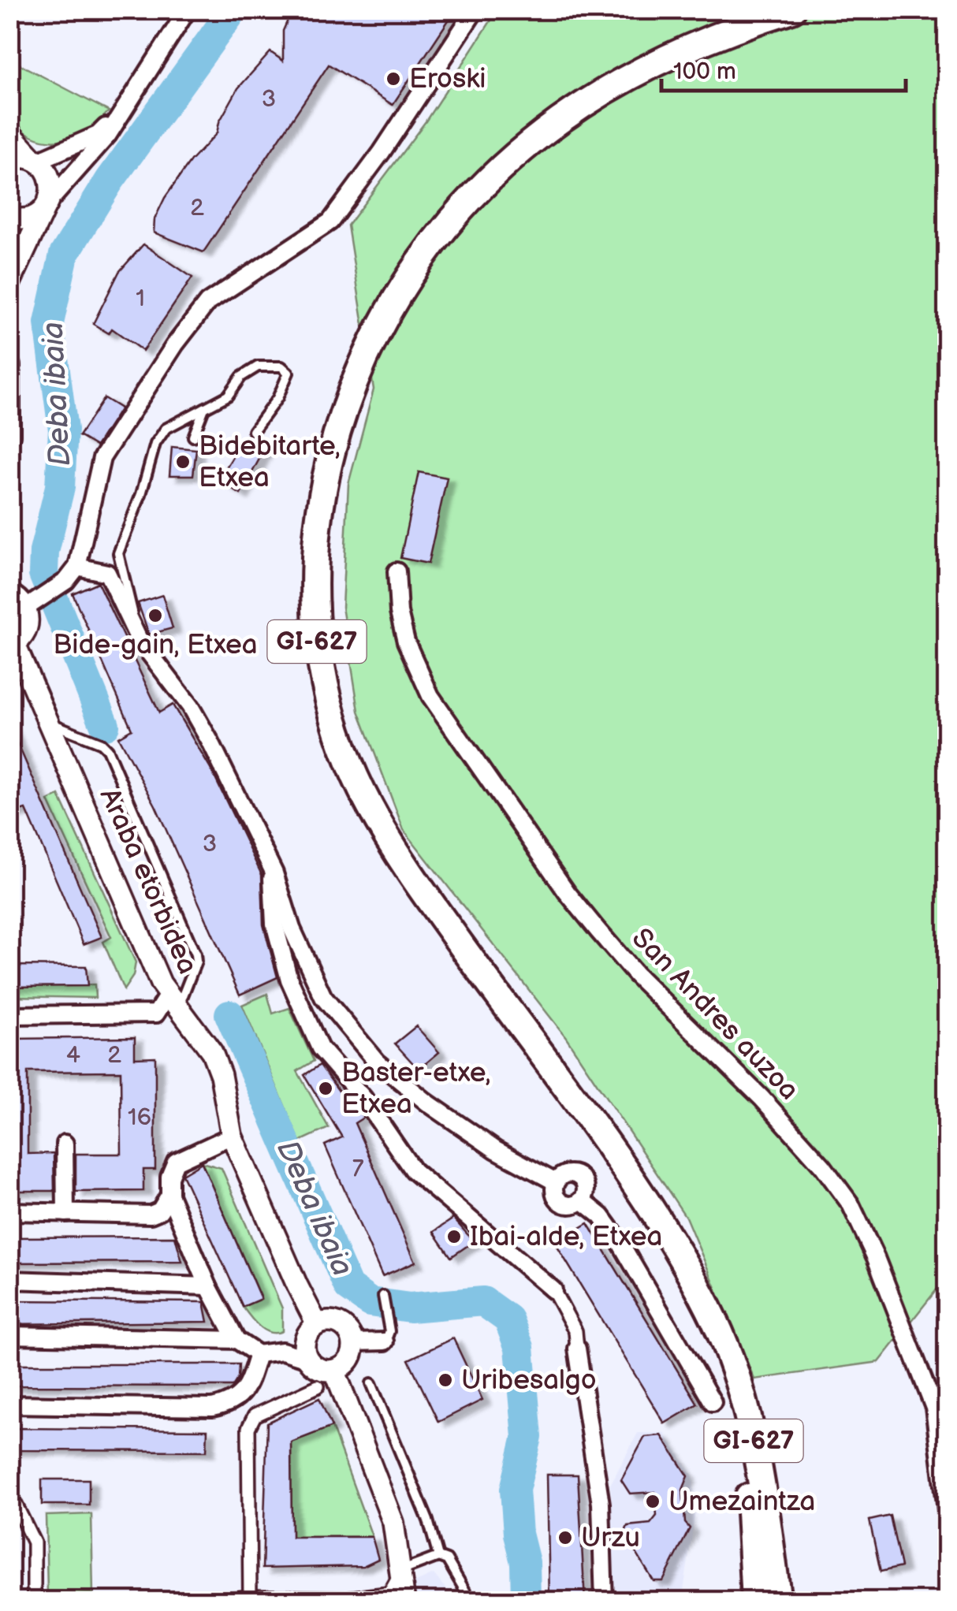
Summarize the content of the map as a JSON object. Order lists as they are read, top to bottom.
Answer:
{
  "streets": {
    "main road": ["GI-627"],
    "street": ["Araba etorbidea", "San Andres auzoa"]
  },
  "water": ["Deba ibaia"],
  "places": [
    "Eroski",
    "Bidebitarte, Etxea",
    "Bide-gain, Etxea",
    "Baster-etxe, Etxea",
    "Ibai-alde, Etxea",
    "Uribesalgo",
    "Umezaintza",
    "Urzu"
  ],
  "house_numbers": [
    "3",
    "2",
    "1",
    "3",
    "4",
    "2",
    "16",
    "7"
  ],
  "scale_bar": "100 m"
}
